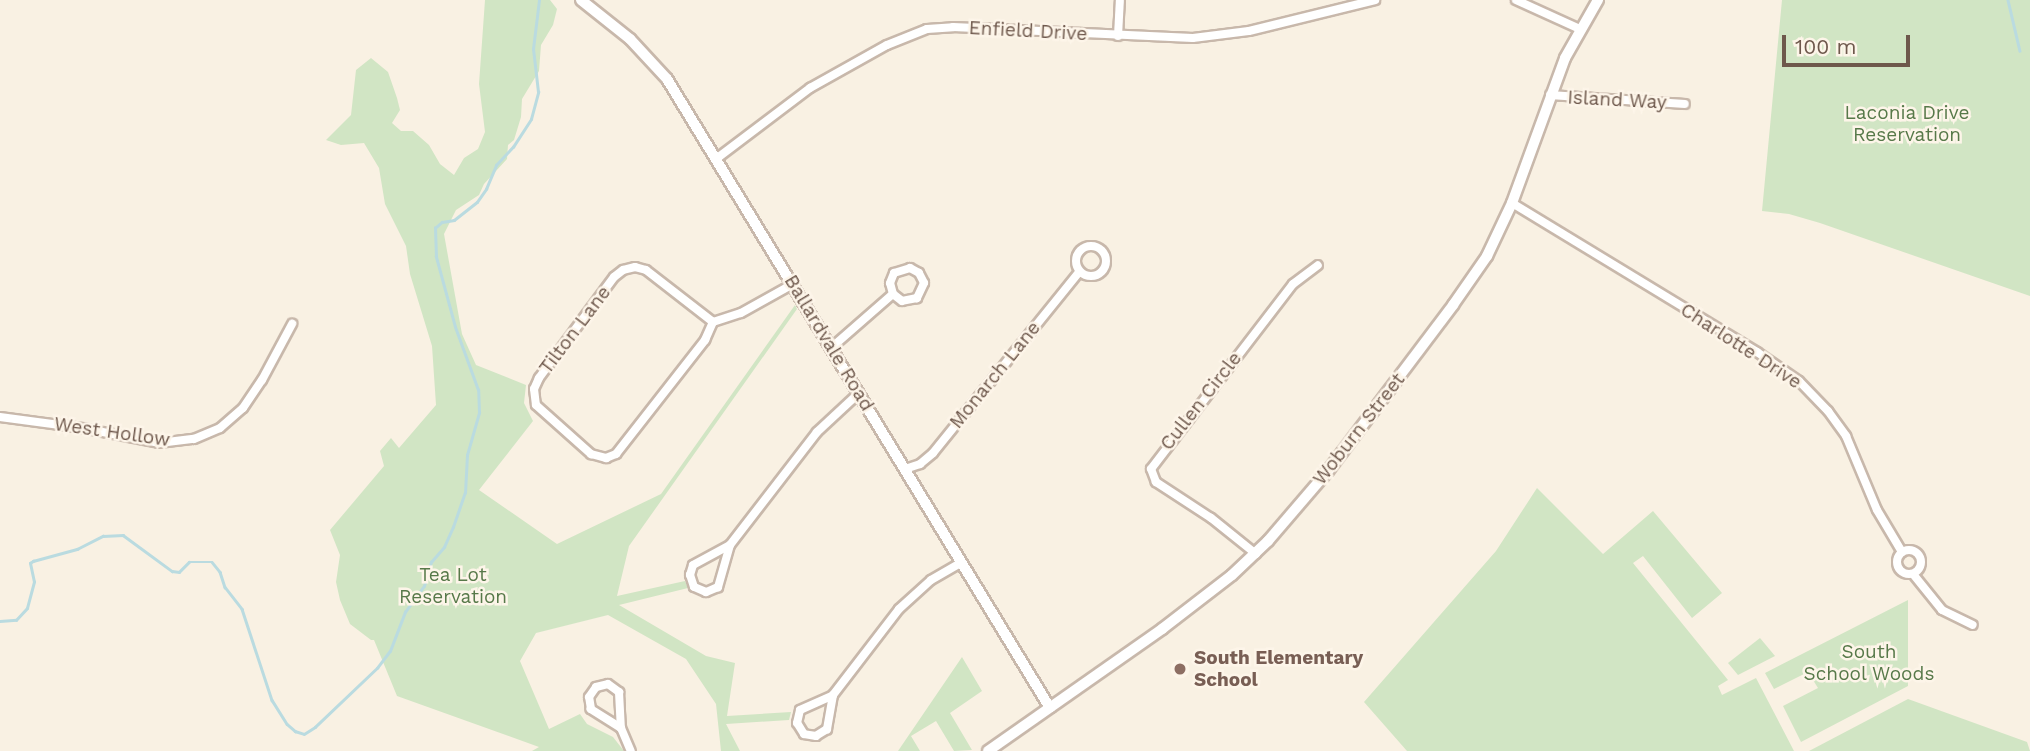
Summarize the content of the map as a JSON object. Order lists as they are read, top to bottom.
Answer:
{
  "streets": {
    "street": [
      "Enfield Drive",
      "Island Way",
      "Tilton Lane",
      "Ballardvale Road",
      "Charlotte Drive",
      "Monarch Lane",
      "Cullen Circle",
      "Woburn Street",
      "West Hollow"
    ]
  },
  "crossings": [
    ["Enfield Drive", "Ballardvale Road"],
    ["Island Way", "Woburn Street"],
    ["Ballardvale Road", "Monarch Lane"],
    ["Ballardvale Road", "Woburn Street"],
    ["Charlotte Drive", "Woburn Street"],
    ["Cullen Circle", "Woburn Street"]
  ],
  "parks": ["Laconia Drive Reservation", "Tea Lot Reservation", "South School Woods"],
  "places": ["South Elementary School"],
  "scale_bar": "100 m"
}
